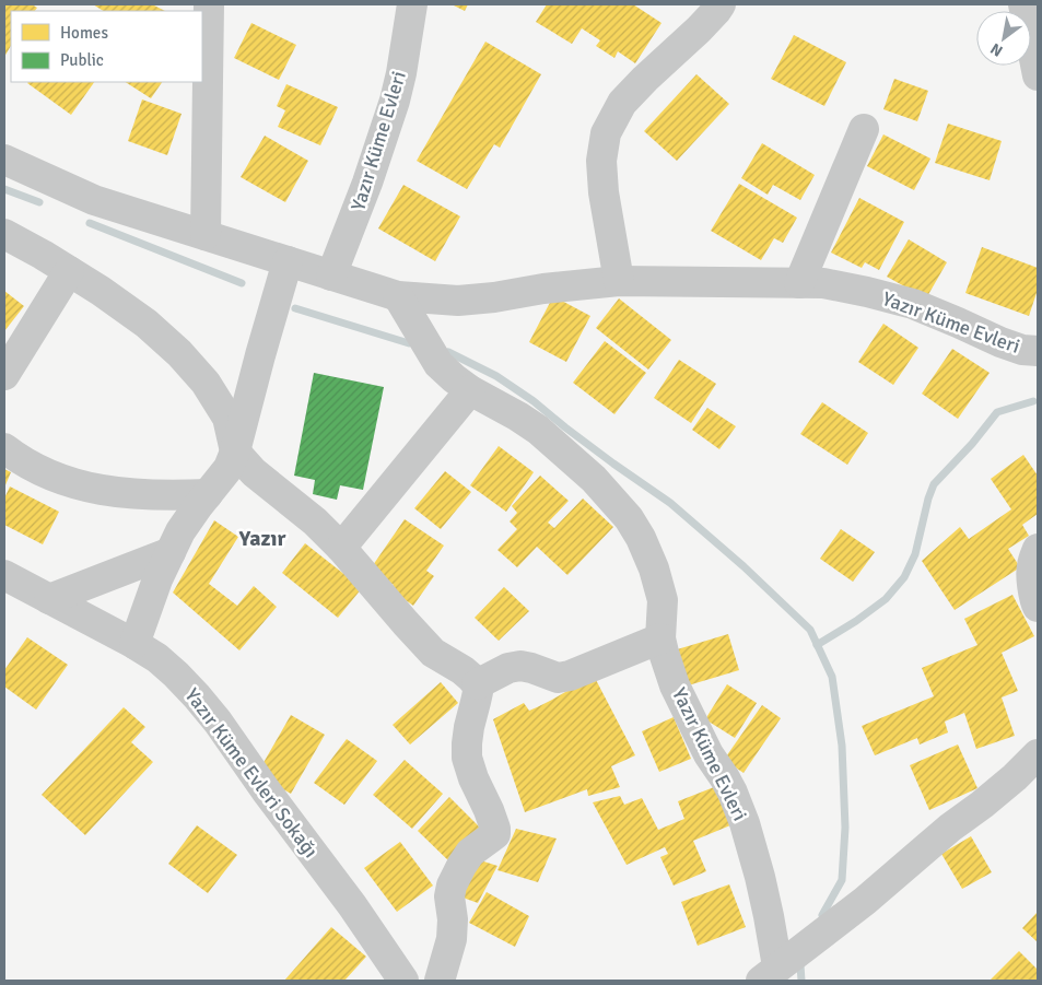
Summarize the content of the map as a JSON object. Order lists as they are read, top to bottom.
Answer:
{
  "streets": {
    "street": ["Yazır Küme Evleri", "Yazır Küme Evleri Sokağı"]
  },
  "districts": ["Yazır"],
  "legend": ["Homes", "Public"],
  "north": "bottom left"
}
